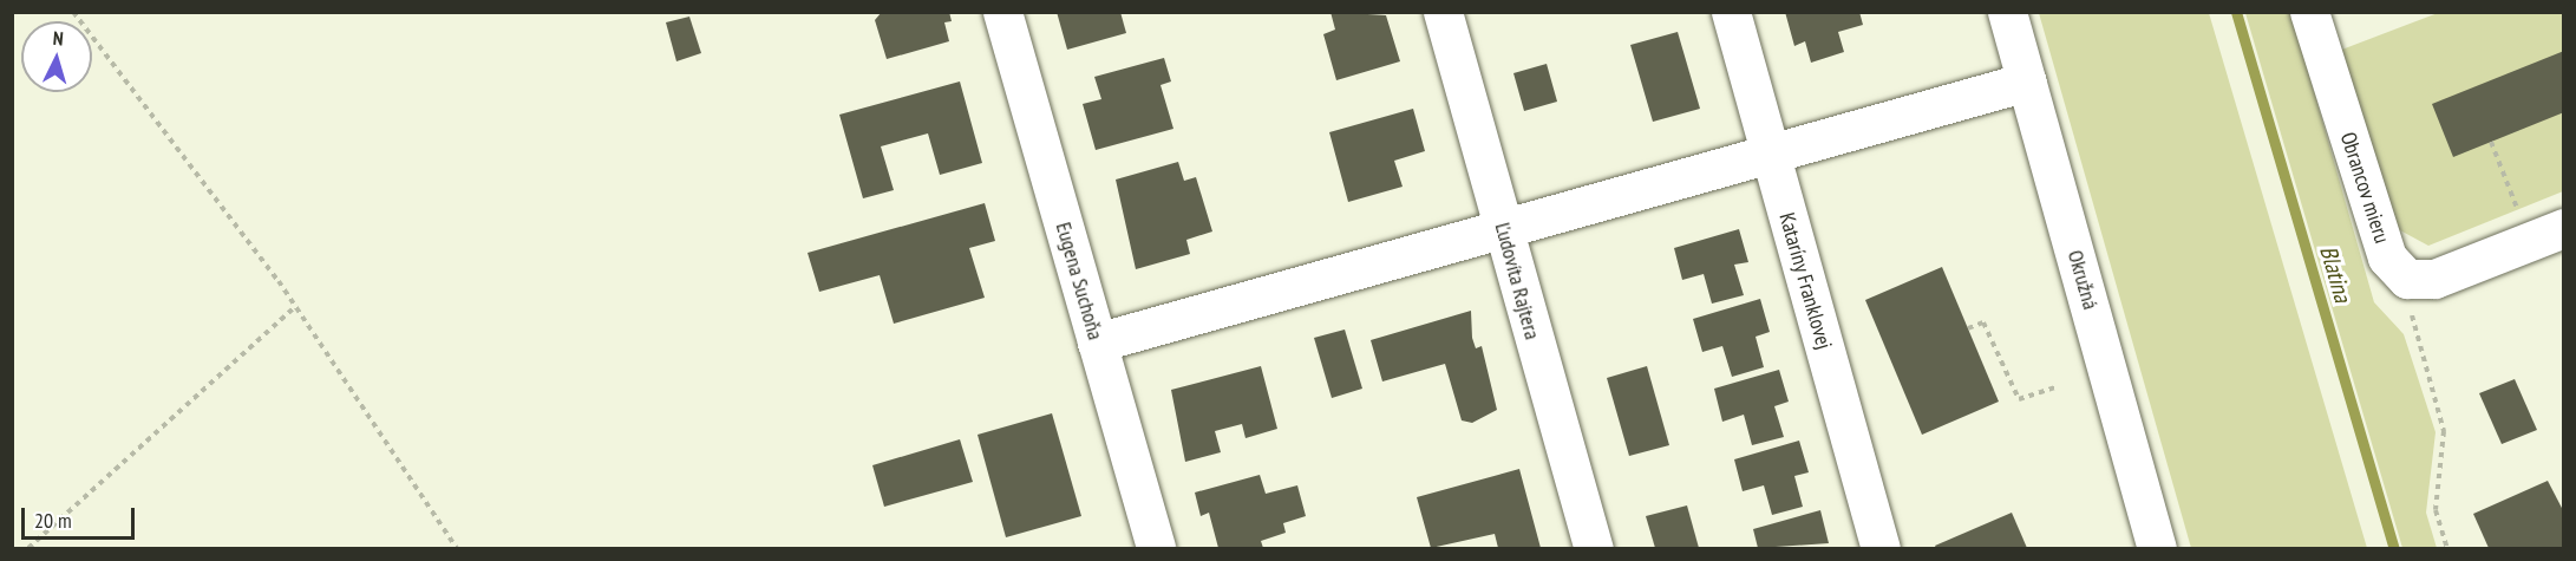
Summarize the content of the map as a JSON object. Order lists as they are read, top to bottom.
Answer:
{
  "streets": {
    "street": [
      "Obrancov mieru",
      "Okružná",
      "Eugena Suchoňa",
      "Ľudovíta Rajtera",
      "Kataríny Franklovej"
    ]
  },
  "water": ["Blatina"],
  "scale_bar": "20 m",
  "north": "top"
}
